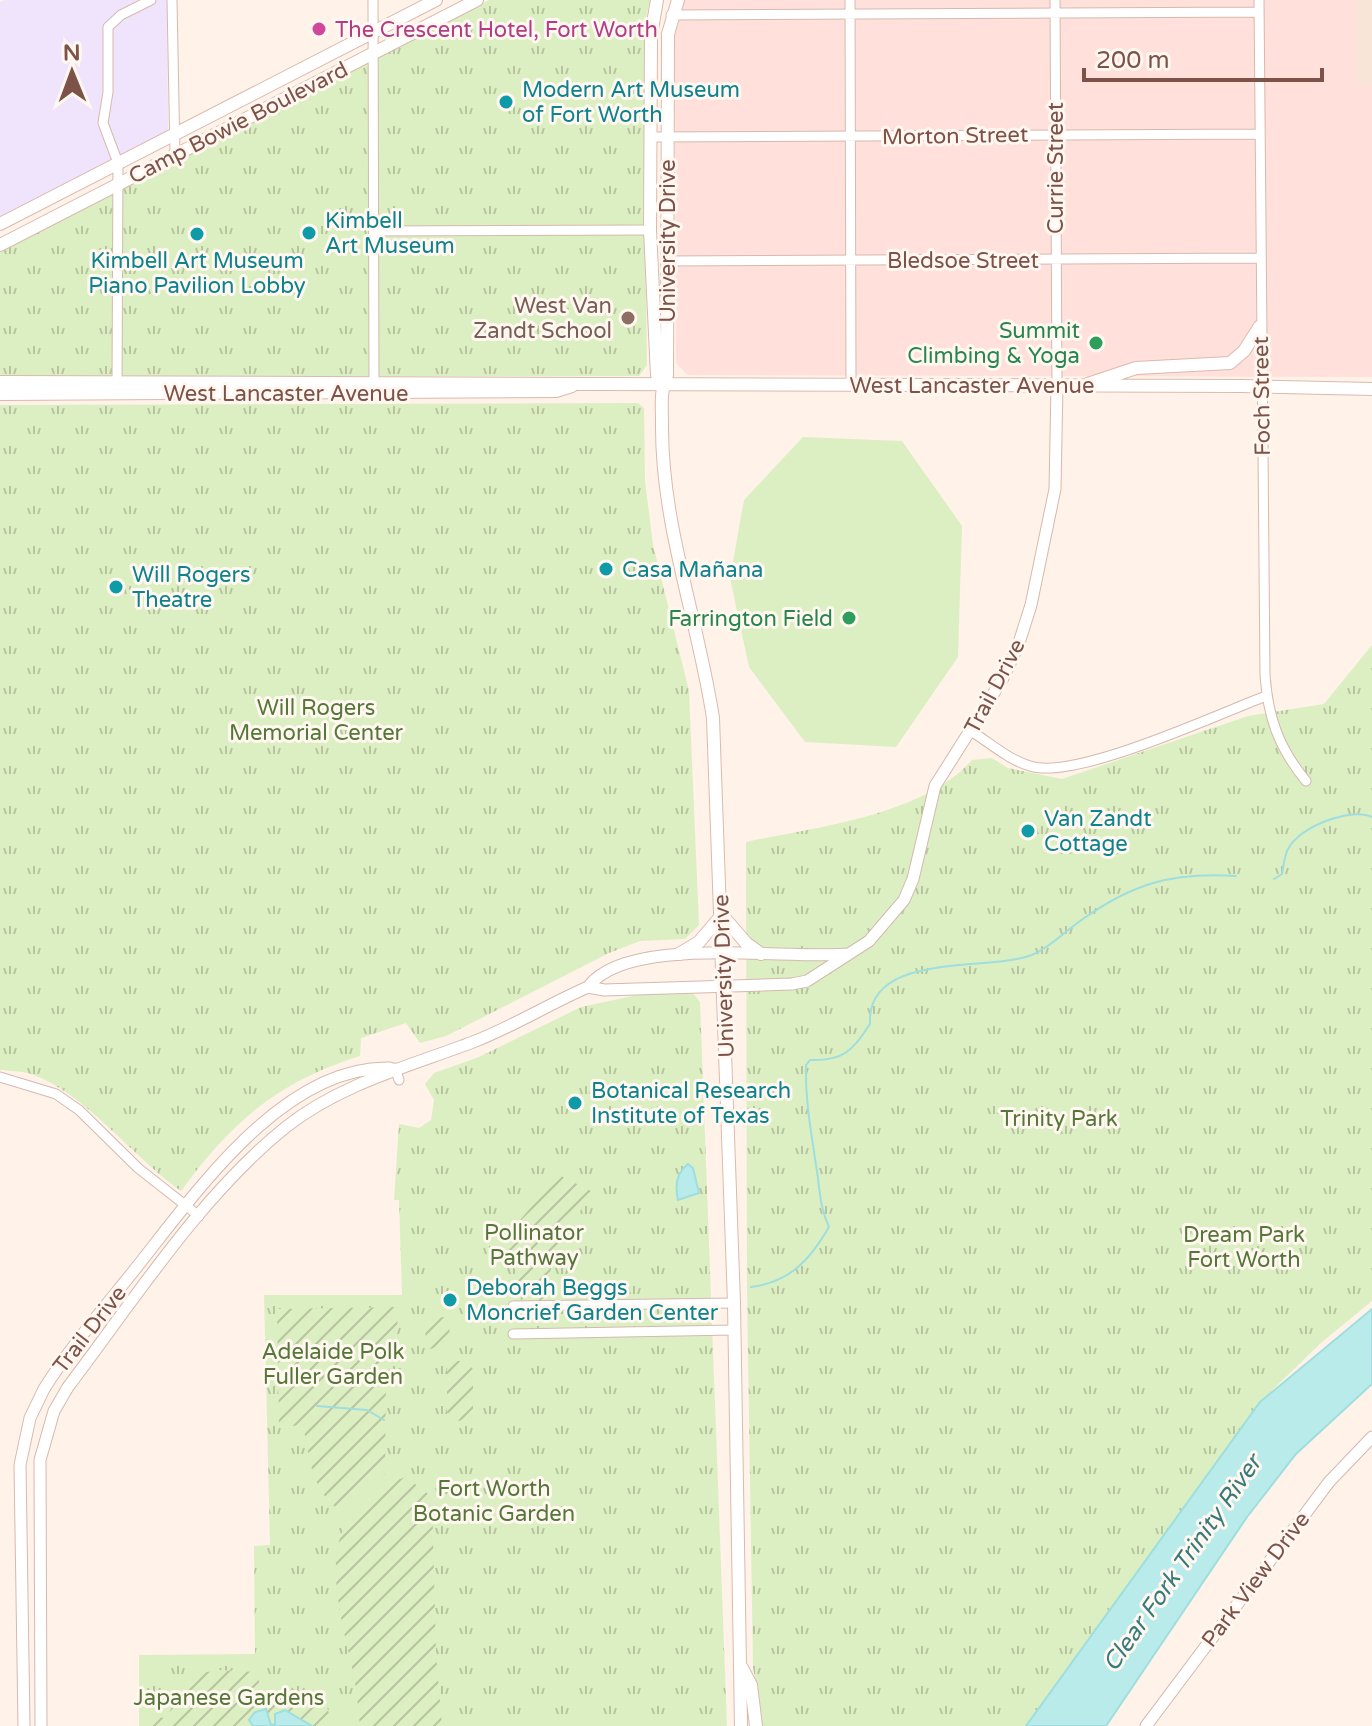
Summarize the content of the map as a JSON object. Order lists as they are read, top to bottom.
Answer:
{
  "streets": {
    "main road": ["Camp Bowie Boulevard", "University Drive", "West Lancaster Avenue"],
    "street": [
      "Morton Street",
      "Currie Street",
      "Bledsoe Street",
      "Foch Street",
      "Trail Drive",
      "Park View Drive"
    ]
  },
  "crossings": [
    ["Morton Street", "Currie Street"],
    ["Morton Street", "University Drive"],
    ["Morton Street", "Foch Street"],
    ["Currie Street", "Bledsoe Street"],
    ["Currie Street", "West Lancaster Avenue"],
    ["Currie Street", "Trail Drive"],
    ["University Drive", "Bledsoe Street"],
    ["University Drive", "West Lancaster Avenue"],
    ["University Drive", "Trail Drive"],
    ["Bledsoe Street", "Foch Street"],
    ["West Lancaster Avenue", "Trail Drive"]
  ],
  "water": ["Clear Fork Trinity River"],
  "parks": [
    "Will Rogers Memorial Center",
    "Trinity Park",
    "Pollinator Pathway",
    "Dream Park Fort Worth",
    "Adelaide Polk Fuller Garden",
    "Fort Worth Botanic Garden",
    "Japanese Gardens"
  ],
  "places": [
    "The Crescent Hotel, Fort Worth",
    "Modern Art Museum of Fort Worth",
    "Kimbell Art Museum",
    "Kimbell Art Museum Piano Pavilion Lobby",
    "West Van Zandt School",
    "Summit Climbing & Yoga",
    "Casa Mañana",
    "Will Rogers Theatre",
    "Farrington Field",
    "Van Zandt Cottage",
    "Botanical Research Institute of Texas",
    "Deborah Beggs Moncrief Garden Center"
  ],
  "scale_bar": "200 m",
  "north": "top"
}
